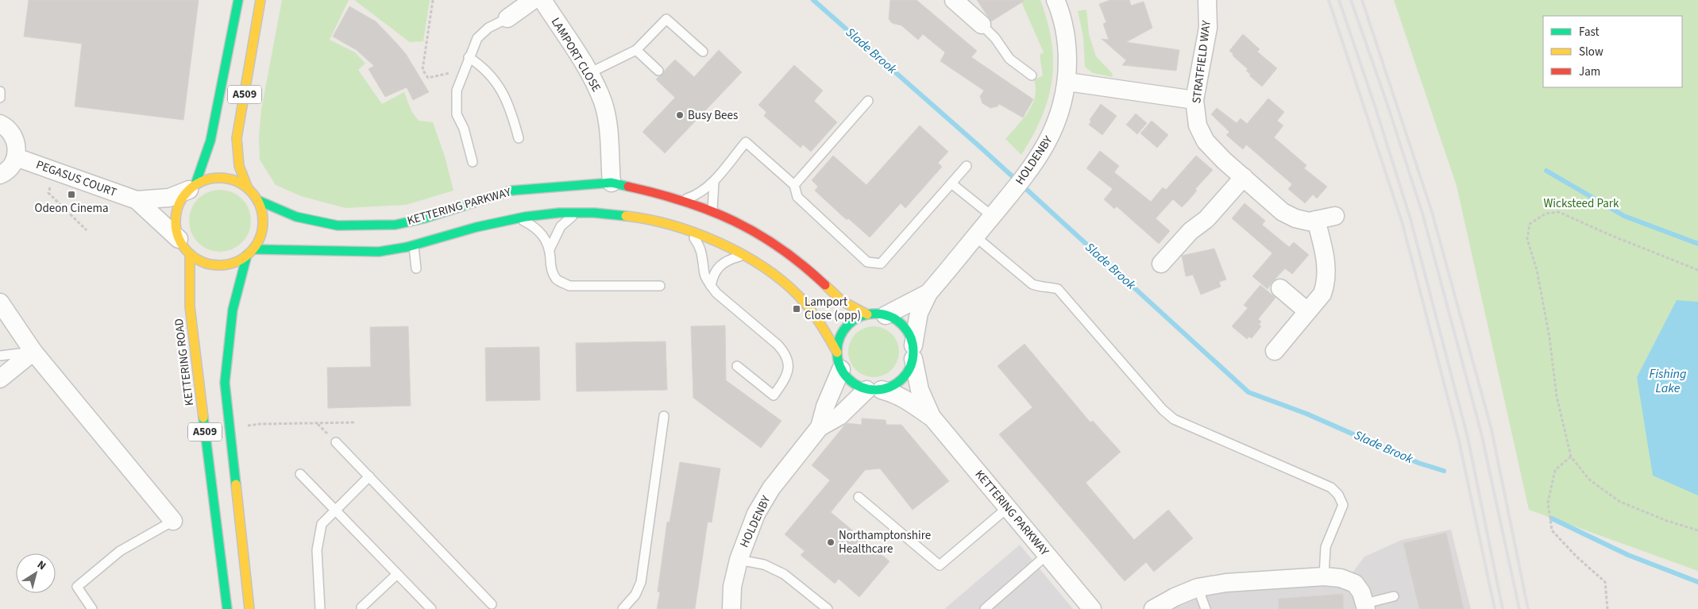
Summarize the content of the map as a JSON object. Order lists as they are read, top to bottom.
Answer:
{
  "streets": {
    "street": [
      "LAMPORT CLOSE",
      "STRATFIELD WAY",
      "A509",
      "HOLDENBY",
      "PEGASUS COURT",
      "KETTERING PARKWAY",
      "KETTERING ROAD"
    ]
  },
  "crossings": [
    ["LAMPORT CLOSE", "KETTERING PARKWAY"],
    ["A509", "PEGASUS COURT"],
    ["A509", "KETTERING PARKWAY"],
    ["A509", "KETTERING ROAD"],
    ["HOLDENBY", "KETTERING PARKWAY"],
    ["PEGASUS COURT", "KETTERING PARKWAY"],
    ["PEGASUS COURT", "KETTERING ROAD"],
    ["KETTERING PARKWAY", "KETTERING ROAD"]
  ],
  "water": ["Slade Brook", "Fishing Lake"],
  "parks": ["Wicksteed Park"],
  "places": {
    "other": ["Busy Bees", "Northamptonshire Healthcare"],
    "transit": ["Odeon Cinema", "Lamport Close (opp)"]
  },
  "legend": ["Fast", "Slow", "Jam"],
  "north": "top right"
}
